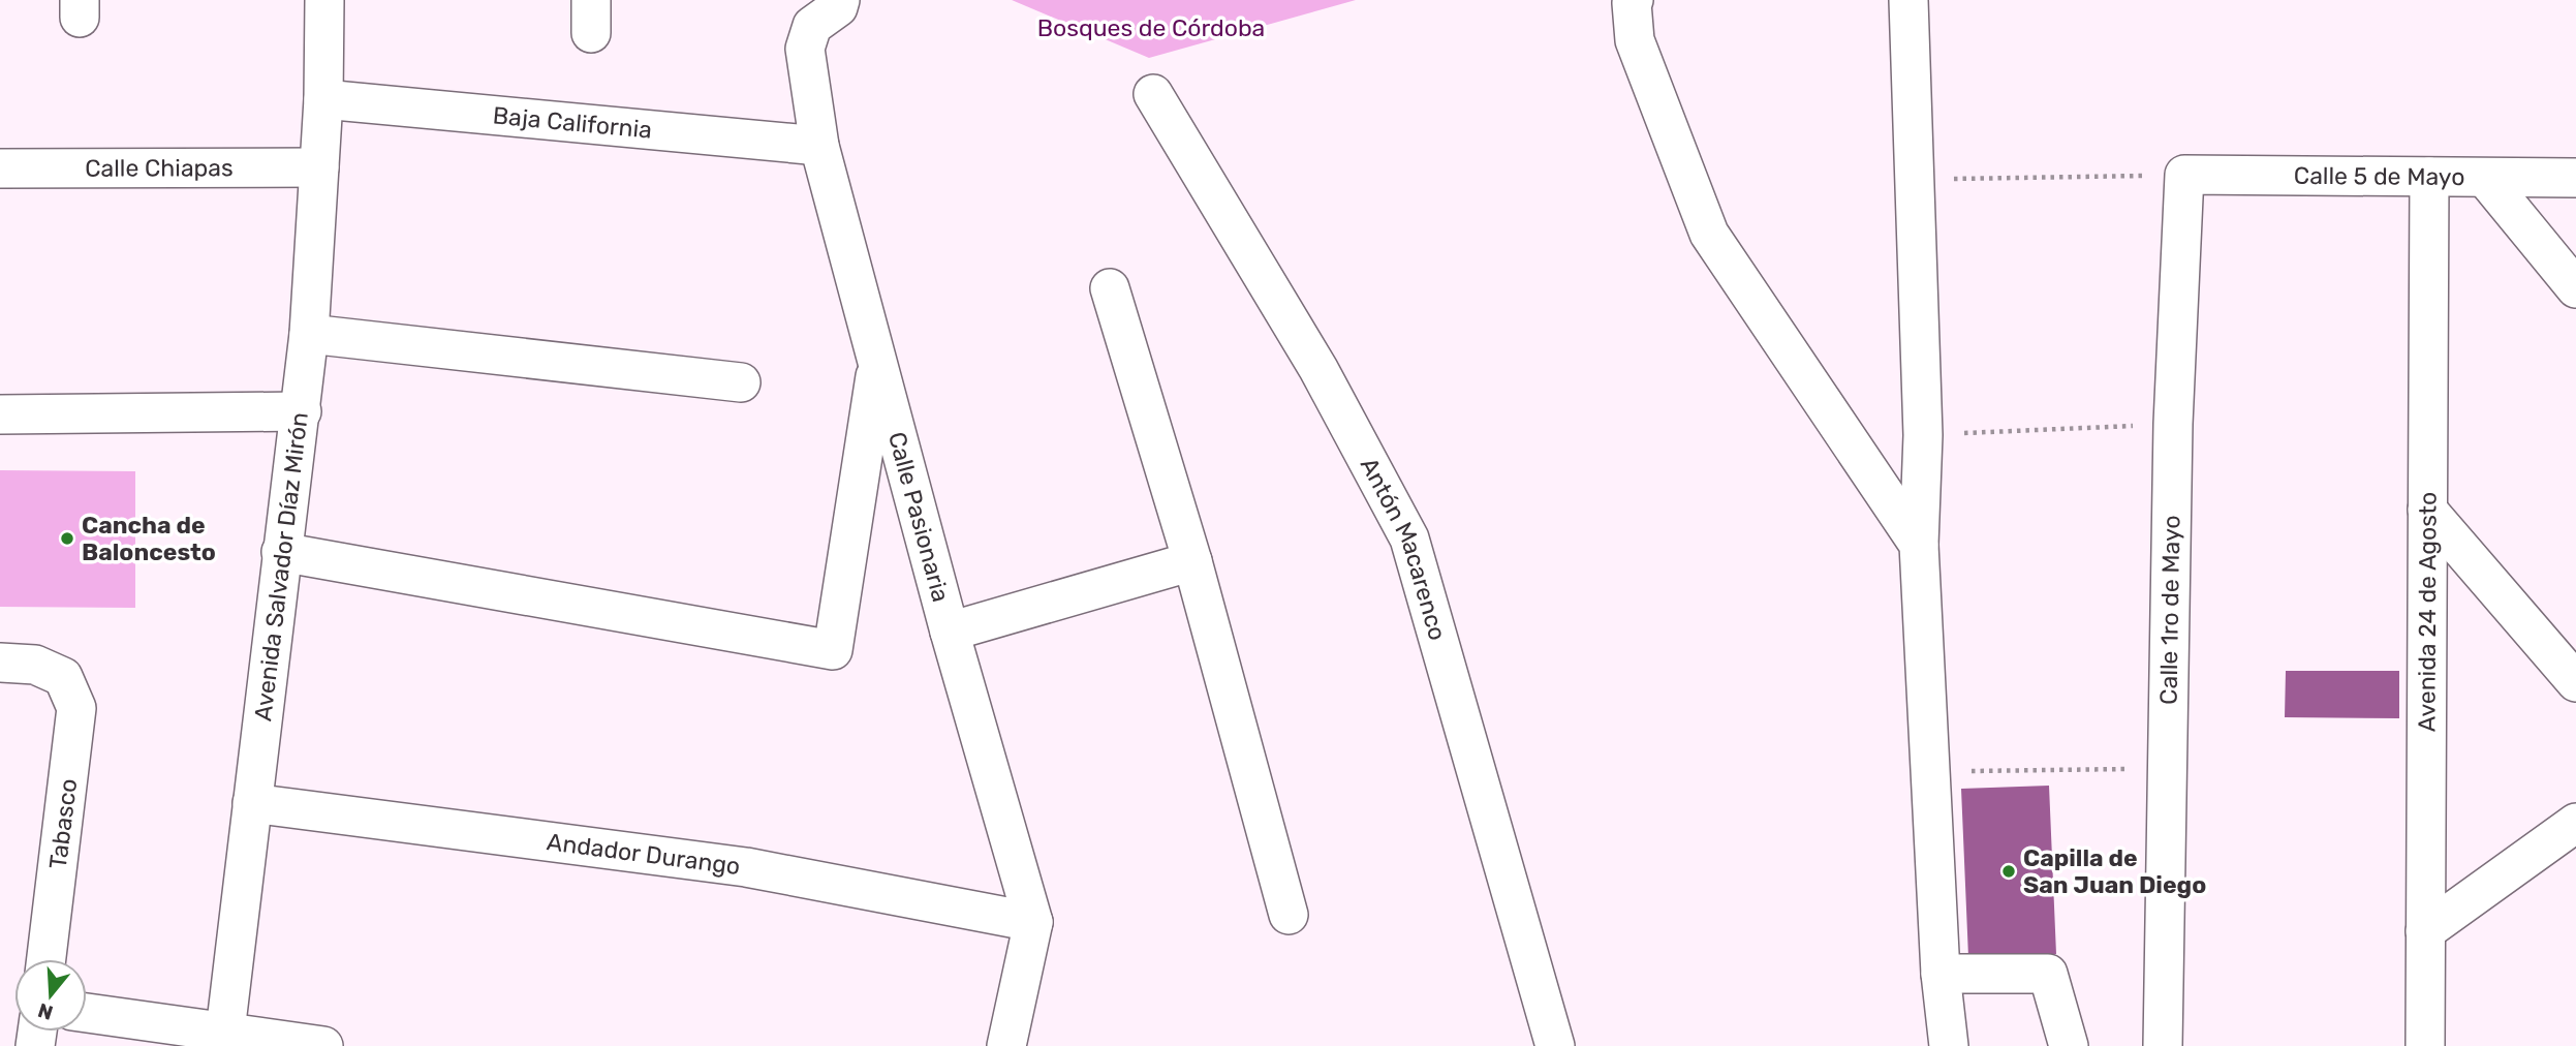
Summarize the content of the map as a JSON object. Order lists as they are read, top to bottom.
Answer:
{
  "streets": {
    "street": [
      "Baja California",
      "Calle Chiapas",
      "Calle 5 de Mayo",
      "Calle Pasionaria",
      "Antón Macarenco",
      "Avenida Salvador Díaz Mirón",
      "Calle 1ro de Mayo",
      "Avenida 24 de Agosto",
      "Tabasco",
      "Andador Durango"
    ]
  },
  "crossings": [
    ["Baja California", "Calle Pasionaria"],
    ["Baja California", "Avenida Salvador Díaz Mirón"],
    ["Calle Chiapas", "Avenida Salvador Díaz Mirón"],
    ["Calle 5 de Mayo", "Calle 1ro de Mayo"],
    ["Calle 5 de Mayo", "Avenida 24 de Agosto"],
    ["Calle Pasionaria", "Andador Durango"],
    ["Avenida Salvador Díaz Mirón", "Andador Durango"]
  ],
  "parks": ["Bosques de Córdoba"],
  "places": ["Cancha de Baloncesto", "Capilla de San Juan Diego"],
  "north": "bottom"
}
